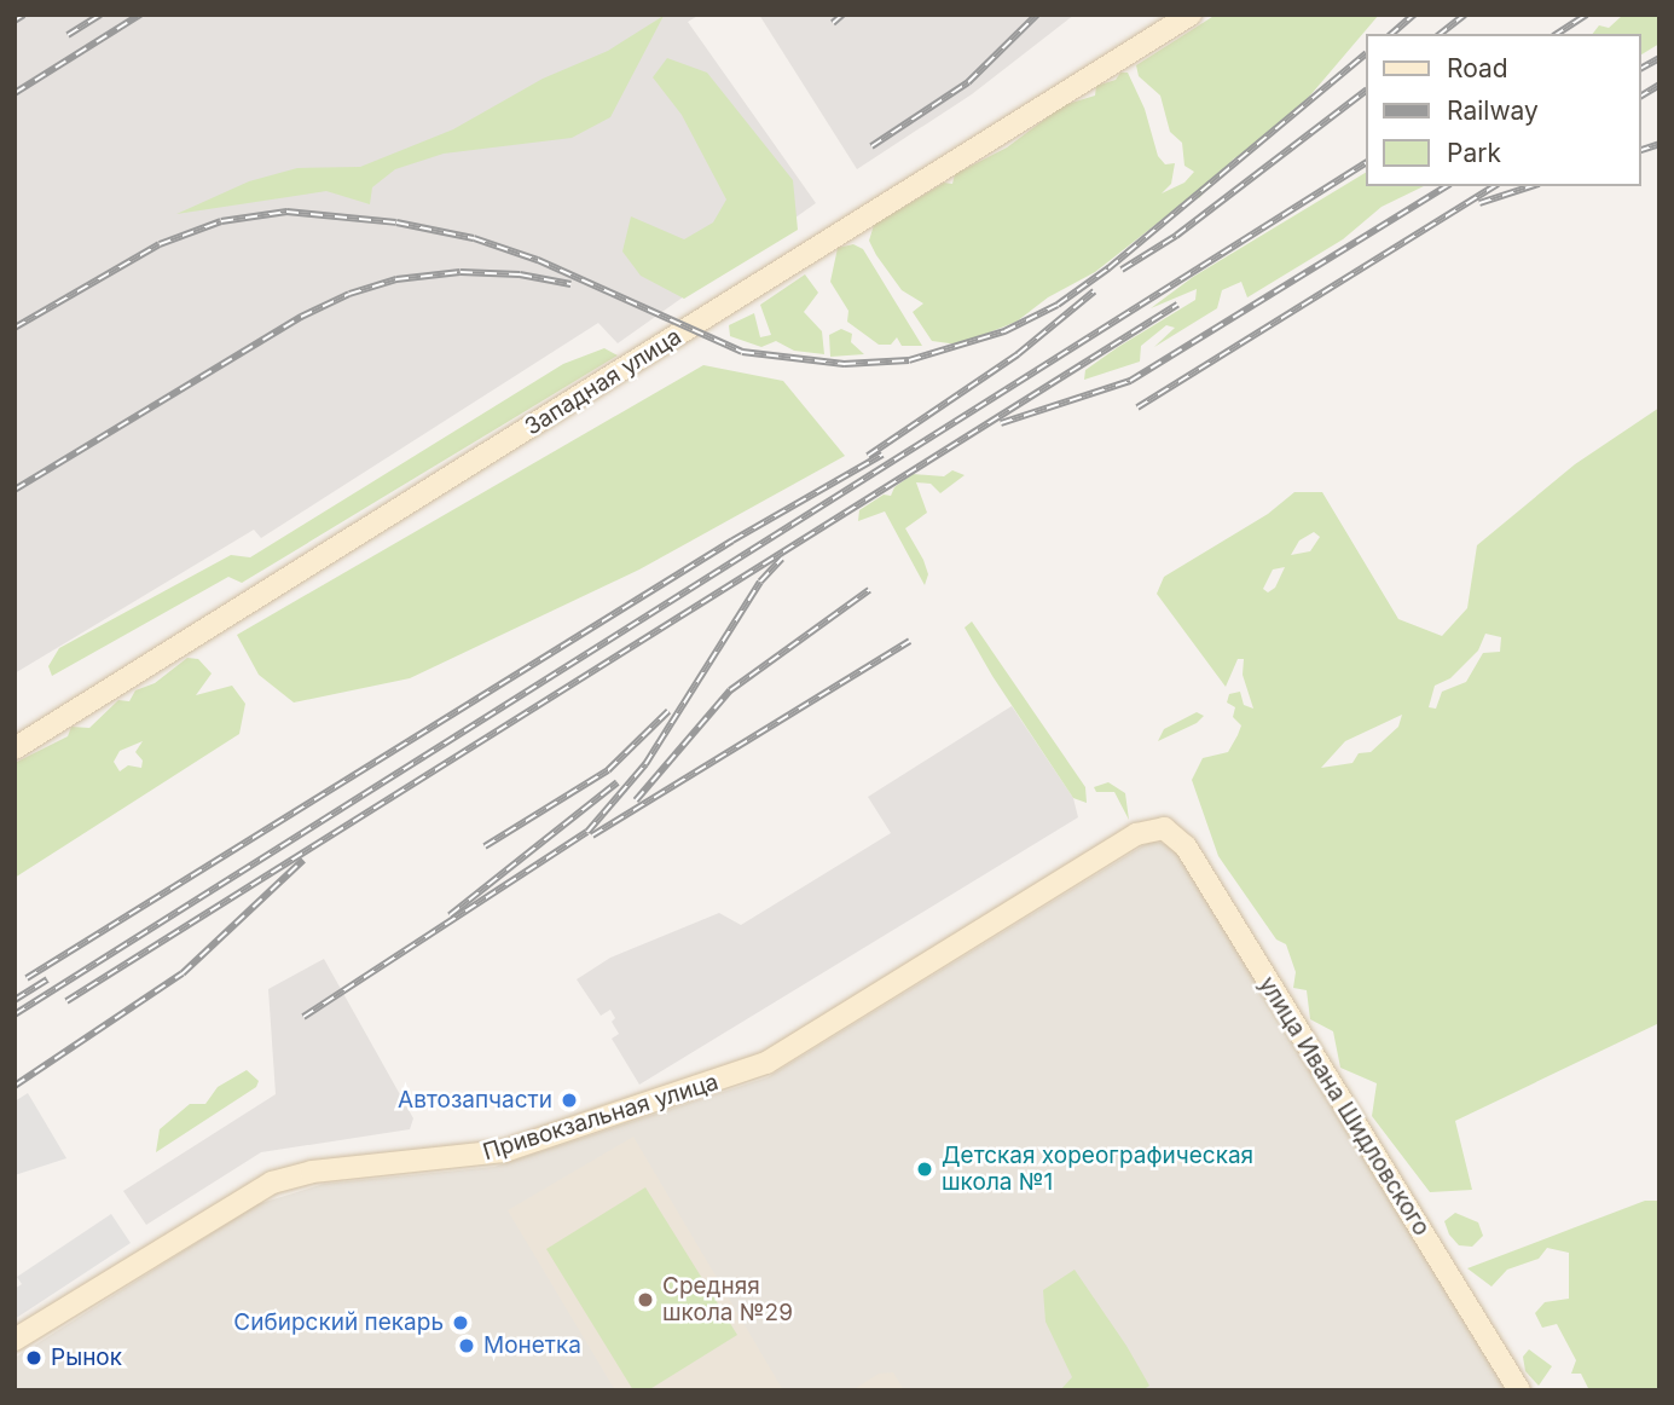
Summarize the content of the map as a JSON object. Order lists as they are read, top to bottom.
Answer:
{
  "streets": {
    "street": ["Западная улица", "улица Ивана Шидловского", "Привокзальная улица"]
  },
  "crossings": [
    ["улица Ивана Шидловского", "Привокзальная улица"]
  ],
  "places": [
    "Автозапчасти",
    "Детская хореографическая школа №1",
    "Средняя школа №29",
    "Сибирский пекарь",
    "Монетка",
    "Рынок"
  ],
  "legend": ["Road", "Railway", "Park"]
}
